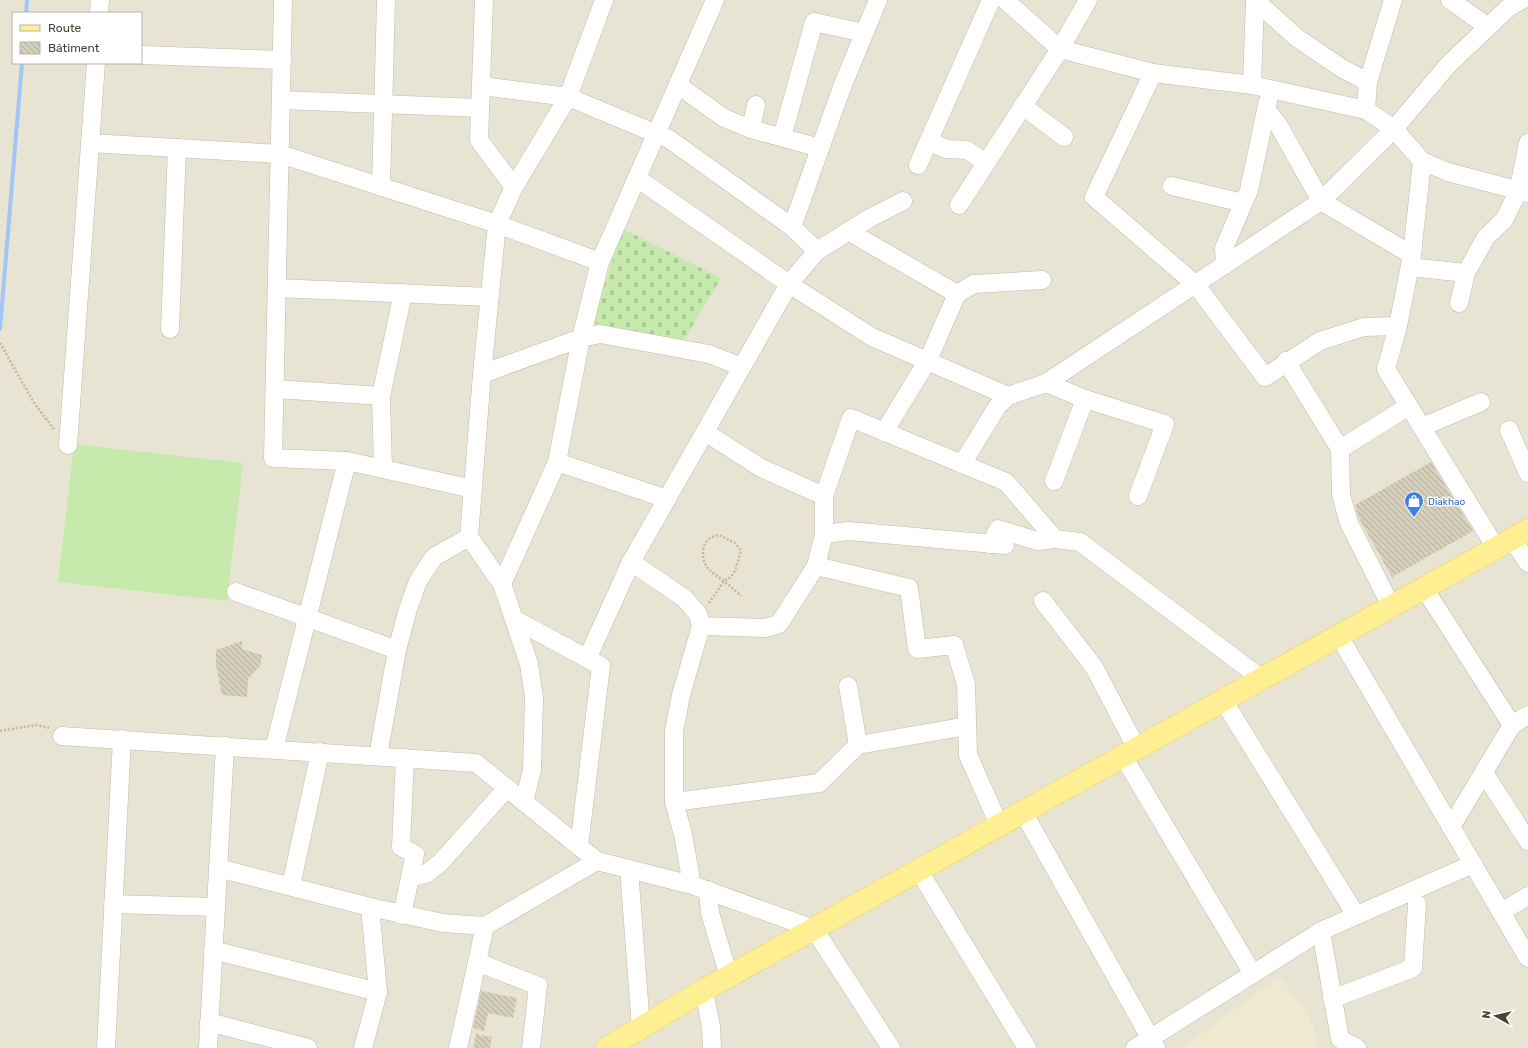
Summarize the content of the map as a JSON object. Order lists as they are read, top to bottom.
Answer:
{
  "places": {
    "shop": ["Diakhao"]
  },
  "legend": ["Route", "Bâtiment"],
  "north": "left"
}
